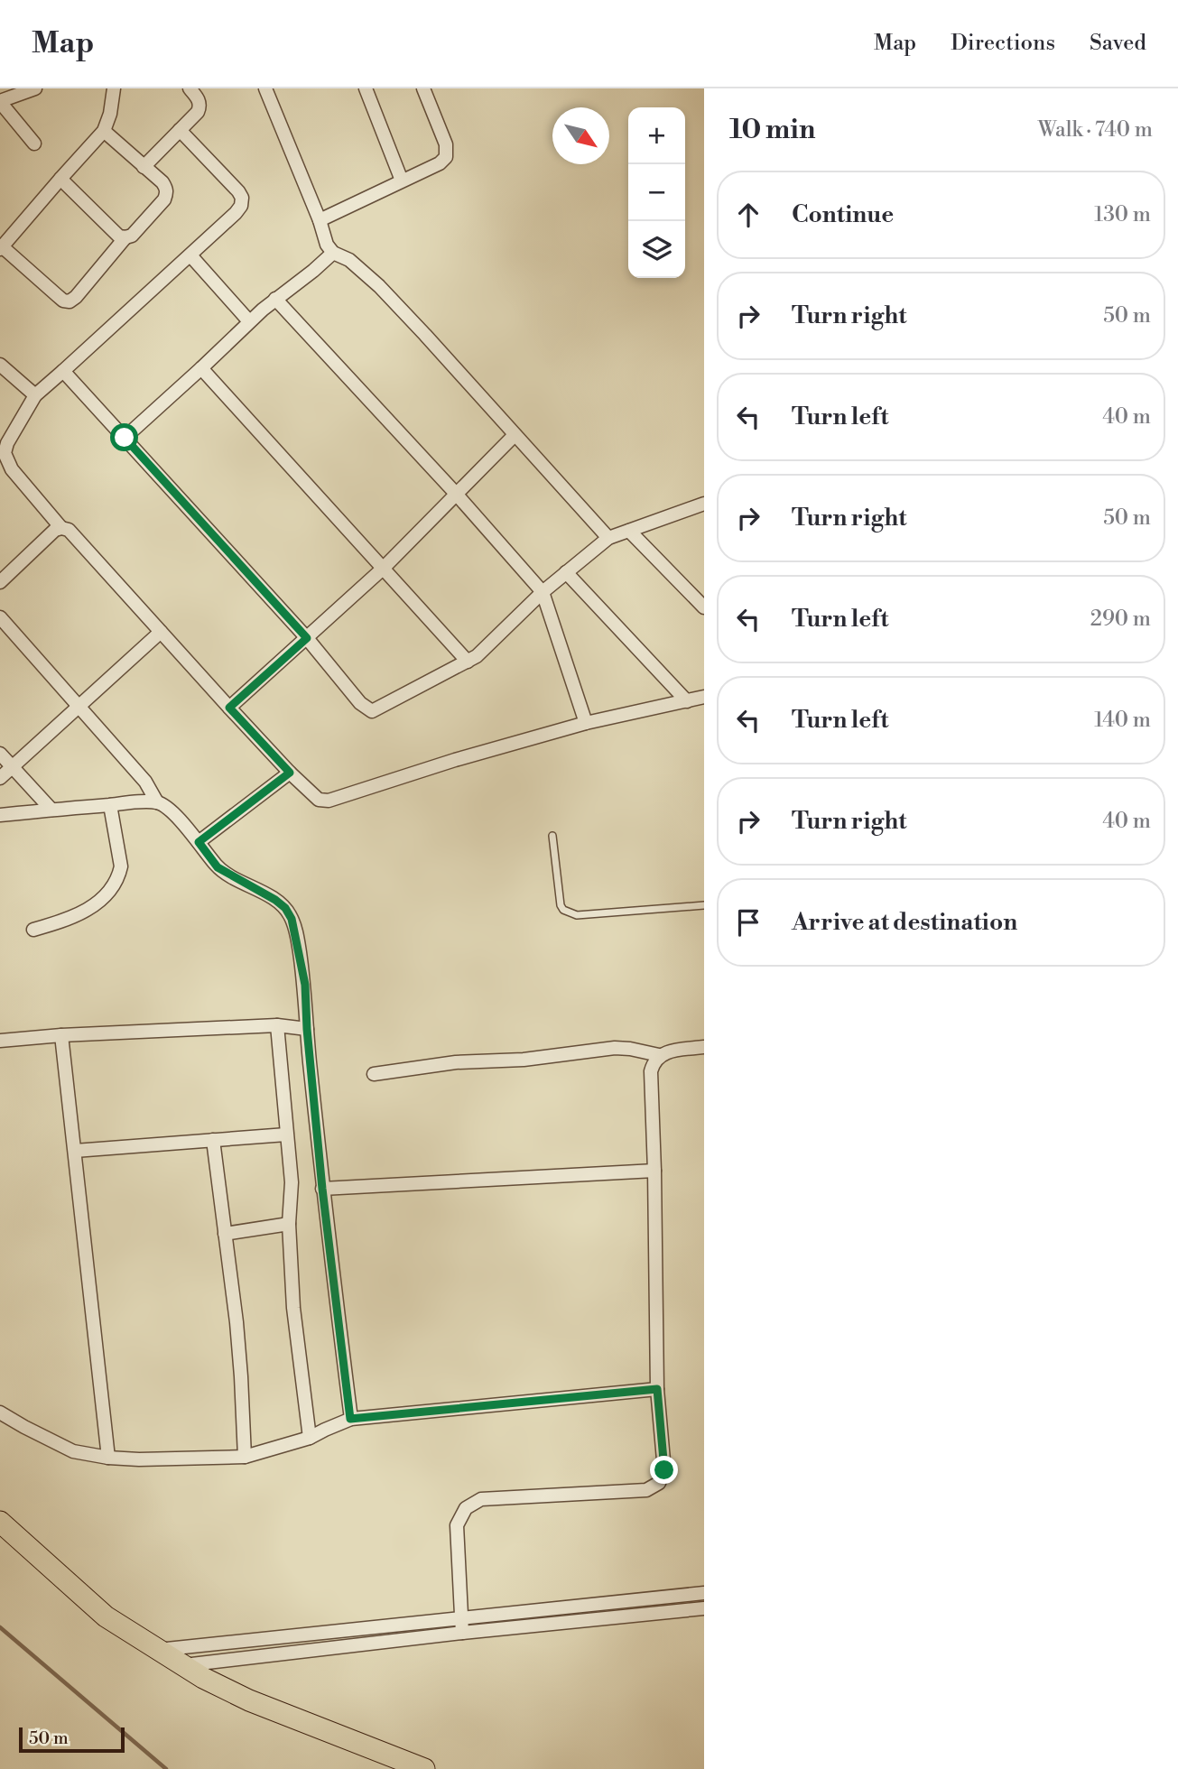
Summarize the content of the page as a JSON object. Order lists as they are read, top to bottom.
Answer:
{
  "scale_bar": "50 m",
  "north": "bottom right",
  "page": {
    "header": "Map",
    "nav": ["Map", "Directions", "Saved"],
    "heading": ["10 min", "Walk · 740 m"],
    "map_buttons": ["+", "−"],
    "list": [
      ["Continue", "130 m"],
      ["Turn right", "50 m"],
      ["Turn left", "40 m"],
      ["Turn right", "50 m"],
      ["Turn left", "290 m"],
      ["Turn left", "140 m"],
      ["Turn right", "40 m"],
      "Arrive at destination"
    ],
    "scale": "50 m"
  }
}
